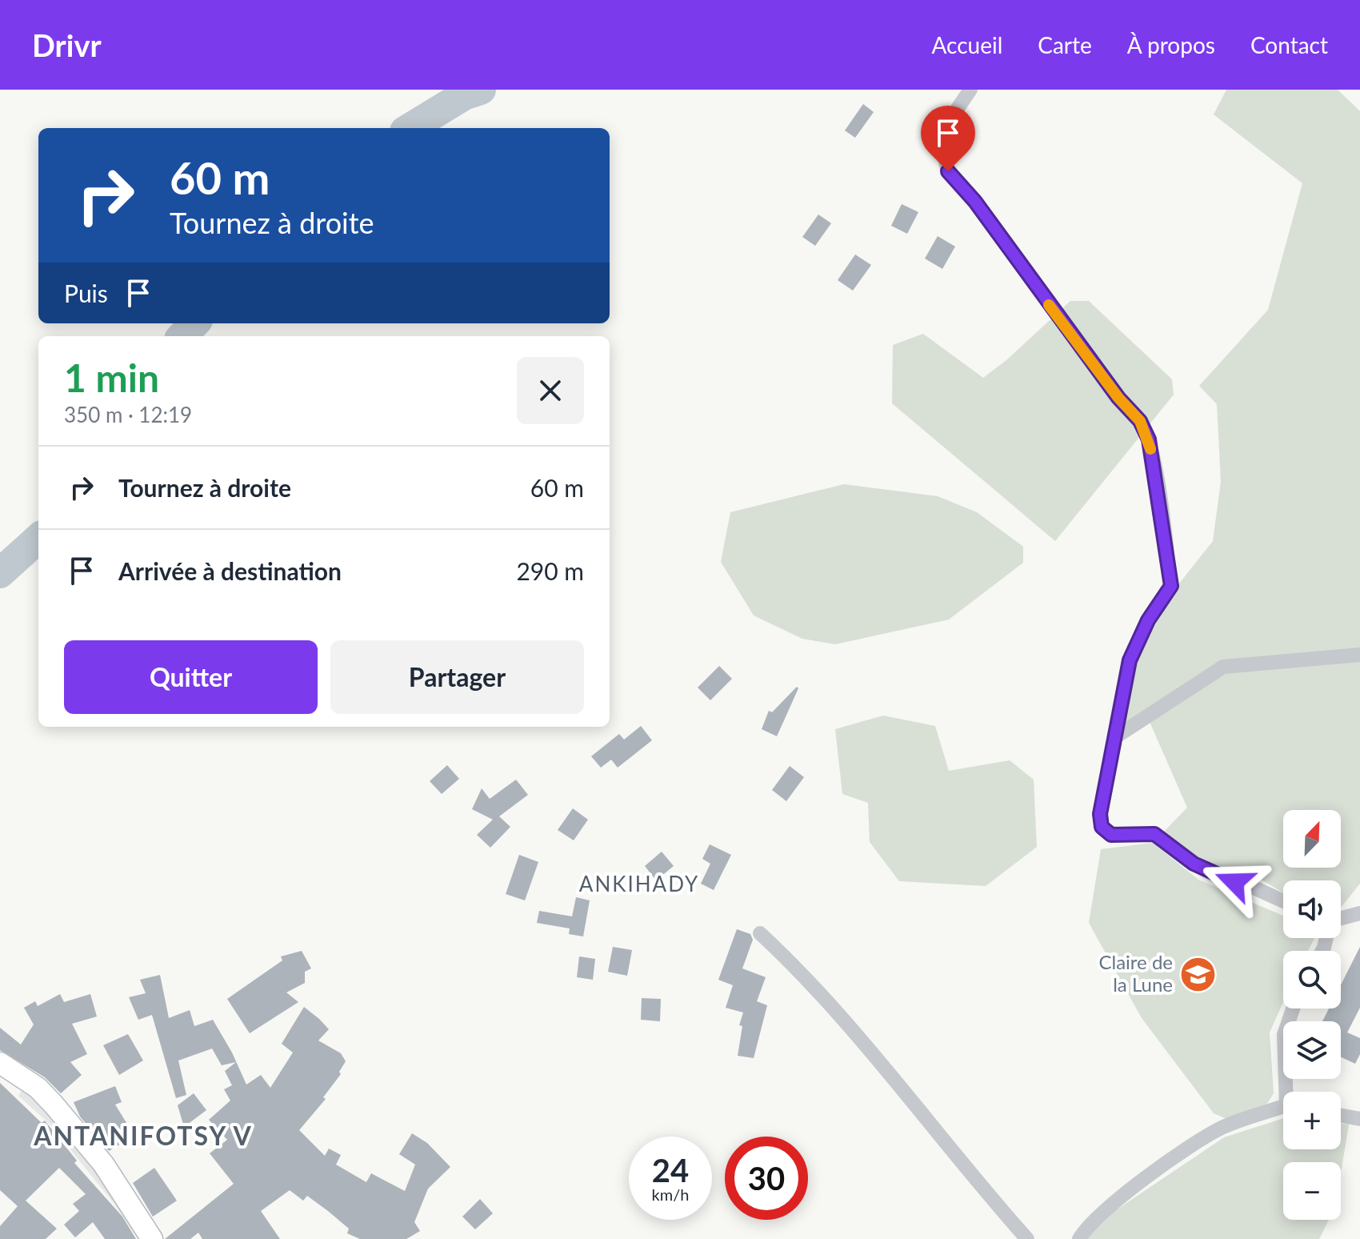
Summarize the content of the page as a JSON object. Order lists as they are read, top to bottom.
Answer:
{
  "districts": ["ANKIHADY", "ANTANIFOTSY V"],
  "places": {
    "school or university": ["Claire de la Lune"]
  },
  "north": "top right",
  "page": {
    "header": "Drivr",
    "nav": [
      "Accueil",
      "Carte",
      "À propos",
      "Contact"
    ],
    "turn": ["60 m", "Tournez à droite"],
    "then": "Puis",
    "heading": ["1 min", "350 m · 12:19"],
    "list": [
      {
        "name": "Tournez à droite",
        "value": "60 m"
      },
      {
        "name": "Arrivée à destination",
        "value": "290 m"
      }
    ],
    "buttons": ["Quitter", "Partager"],
    "map_buttons": ["+", "−"],
    "speed": "24 km/h",
    "limit": "30"
  }
}
